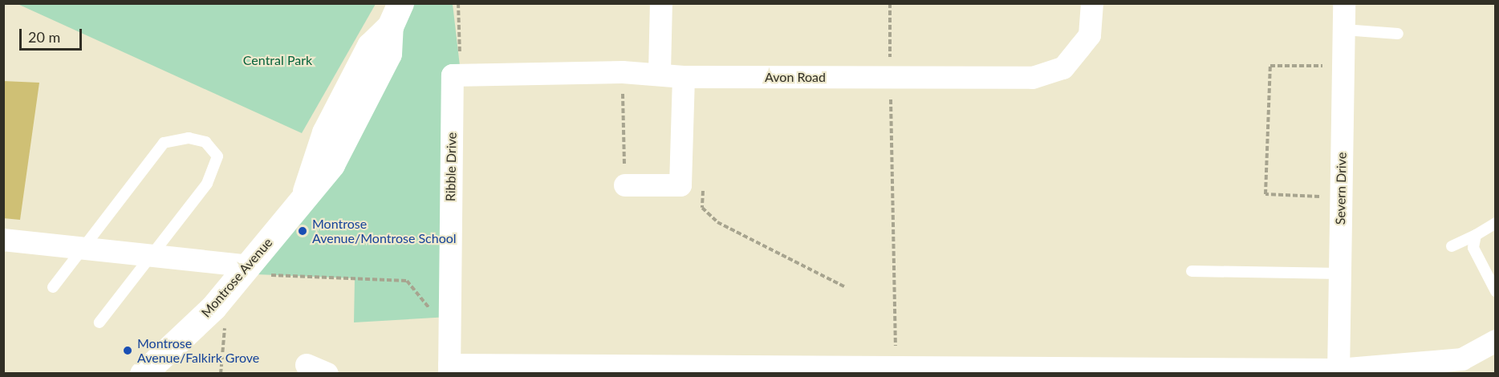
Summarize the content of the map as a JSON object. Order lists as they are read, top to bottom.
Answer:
{
  "streets": {
    "street": [
      "Avon Road",
      "Ribble Drive",
      "Severn Drive",
      "Montrose Avenue"
    ]
  },
  "crossings": [
    ["Avon Road", "Ribble Drive"]
  ],
  "parks": ["Central Park"],
  "places": ["Montrose Avenue/Montrose School", "Montrose Avenue/Falkirk Grove"],
  "scale_bar": "20 m"
}
